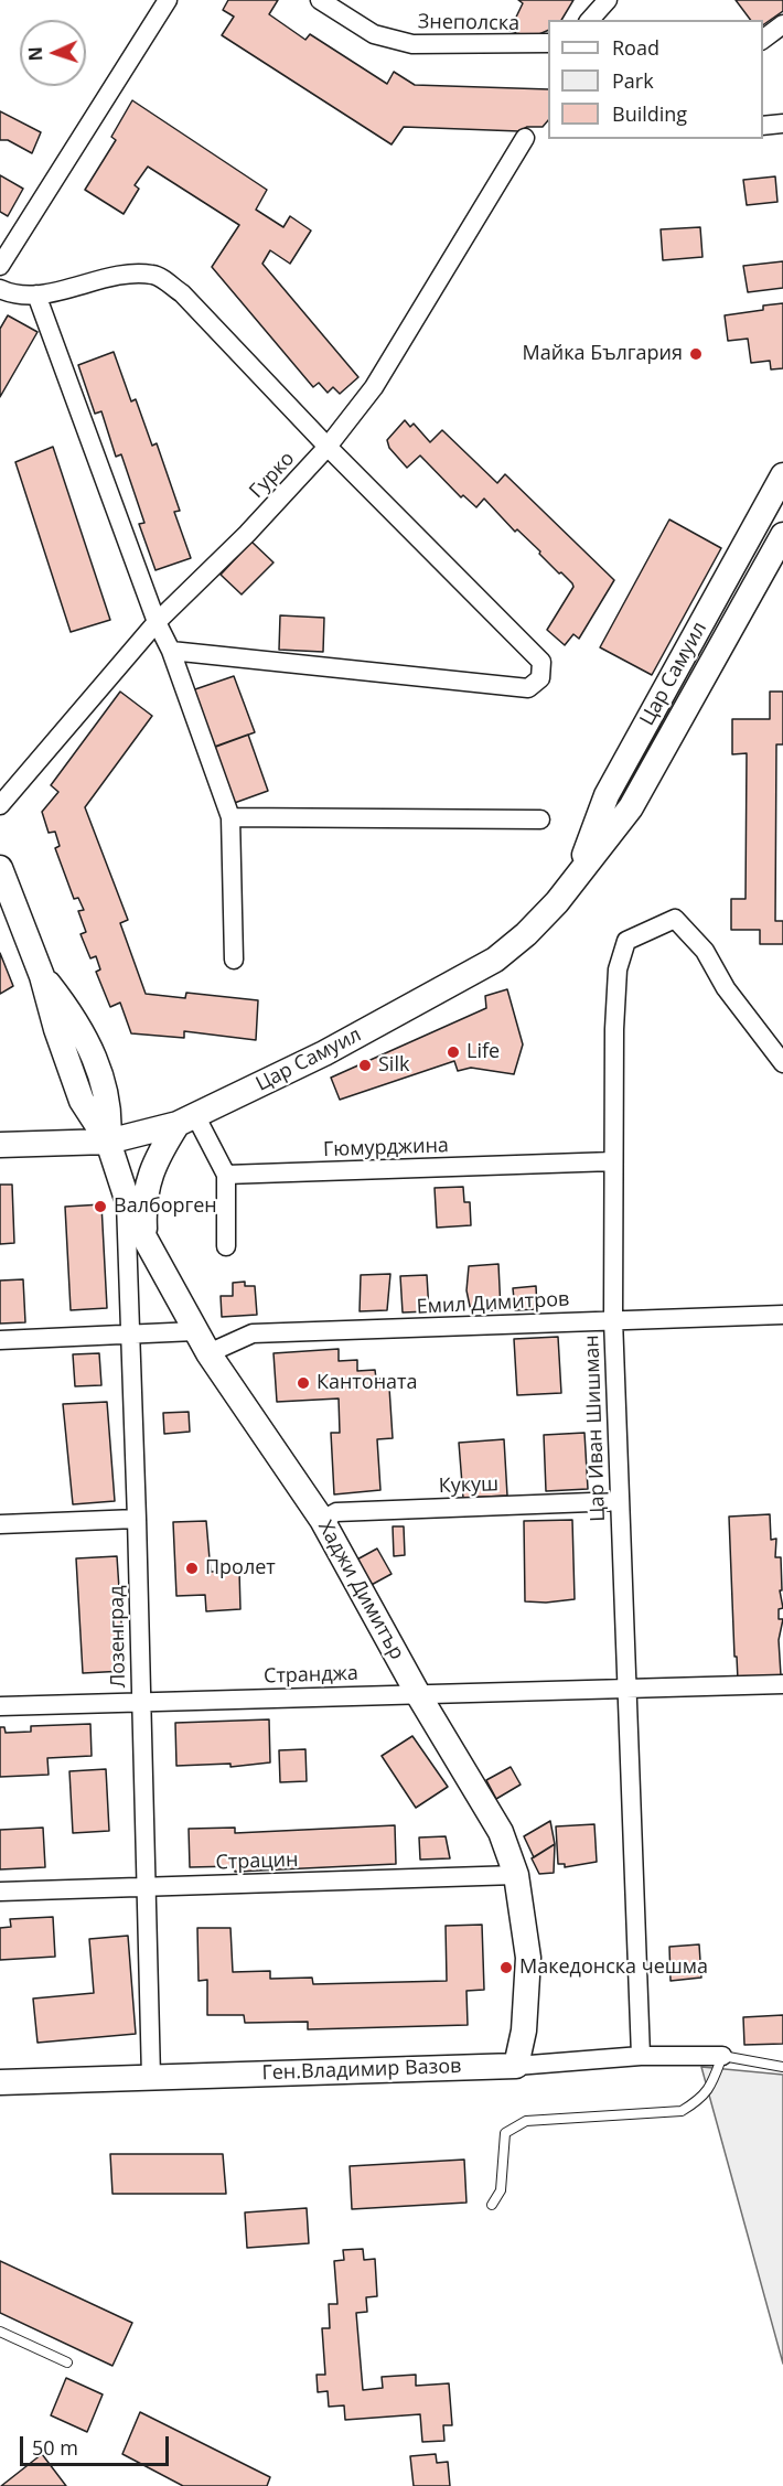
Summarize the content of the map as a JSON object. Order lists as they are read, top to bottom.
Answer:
{
  "streets": {
    "street": [
      "Знеполска",
      "Гурко",
      "Цар Самуил",
      "Гюмурджина",
      "Емил Димитров",
      "Цар Иван Шишман",
      "Кукуш",
      "Хаджи Димитър",
      "Лозенград",
      "Странджа",
      "Страцин",
      "Ген.Владимир Вазов"
    ]
  },
  "crossings": [
    ["Цар Самуил", "Хаджи Димитър"],
    ["Гюмурджина", "Цар Иван Шишман"],
    ["Емил Димитров", "Цар Иван Шишман"],
    ["Емил Димитров", "Хаджи Димитър"],
    ["Цар Иван Шишман", "Кукуш"],
    ["Цар Иван Шишман", "Странджа"],
    ["Цар Иван Шишман", "Ген.Владимир Вазов"],
    ["Кукуш", "Хаджи Димитър"],
    ["Хаджи Димитър", "Лозенград"],
    ["Хаджи Димитър", "Странджа"],
    ["Хаджи Димитър", "Страцин"],
    ["Хаджи Димитър", "Ген.Владимир Вазов"],
    ["Лозенград", "Странджа"],
    ["Лозенград", "Страцин"],
    ["Лозенград", "Ген.Владимир Вазов"]
  ],
  "places": [
    "Майка България",
    "Life",
    "Silk",
    "Валборген",
    "Кантоната",
    "Пролет",
    "Македонска чешма"
  ],
  "legend": ["Road", "Park", "Building"],
  "scale_bar": "50 m",
  "north": "left"
}
